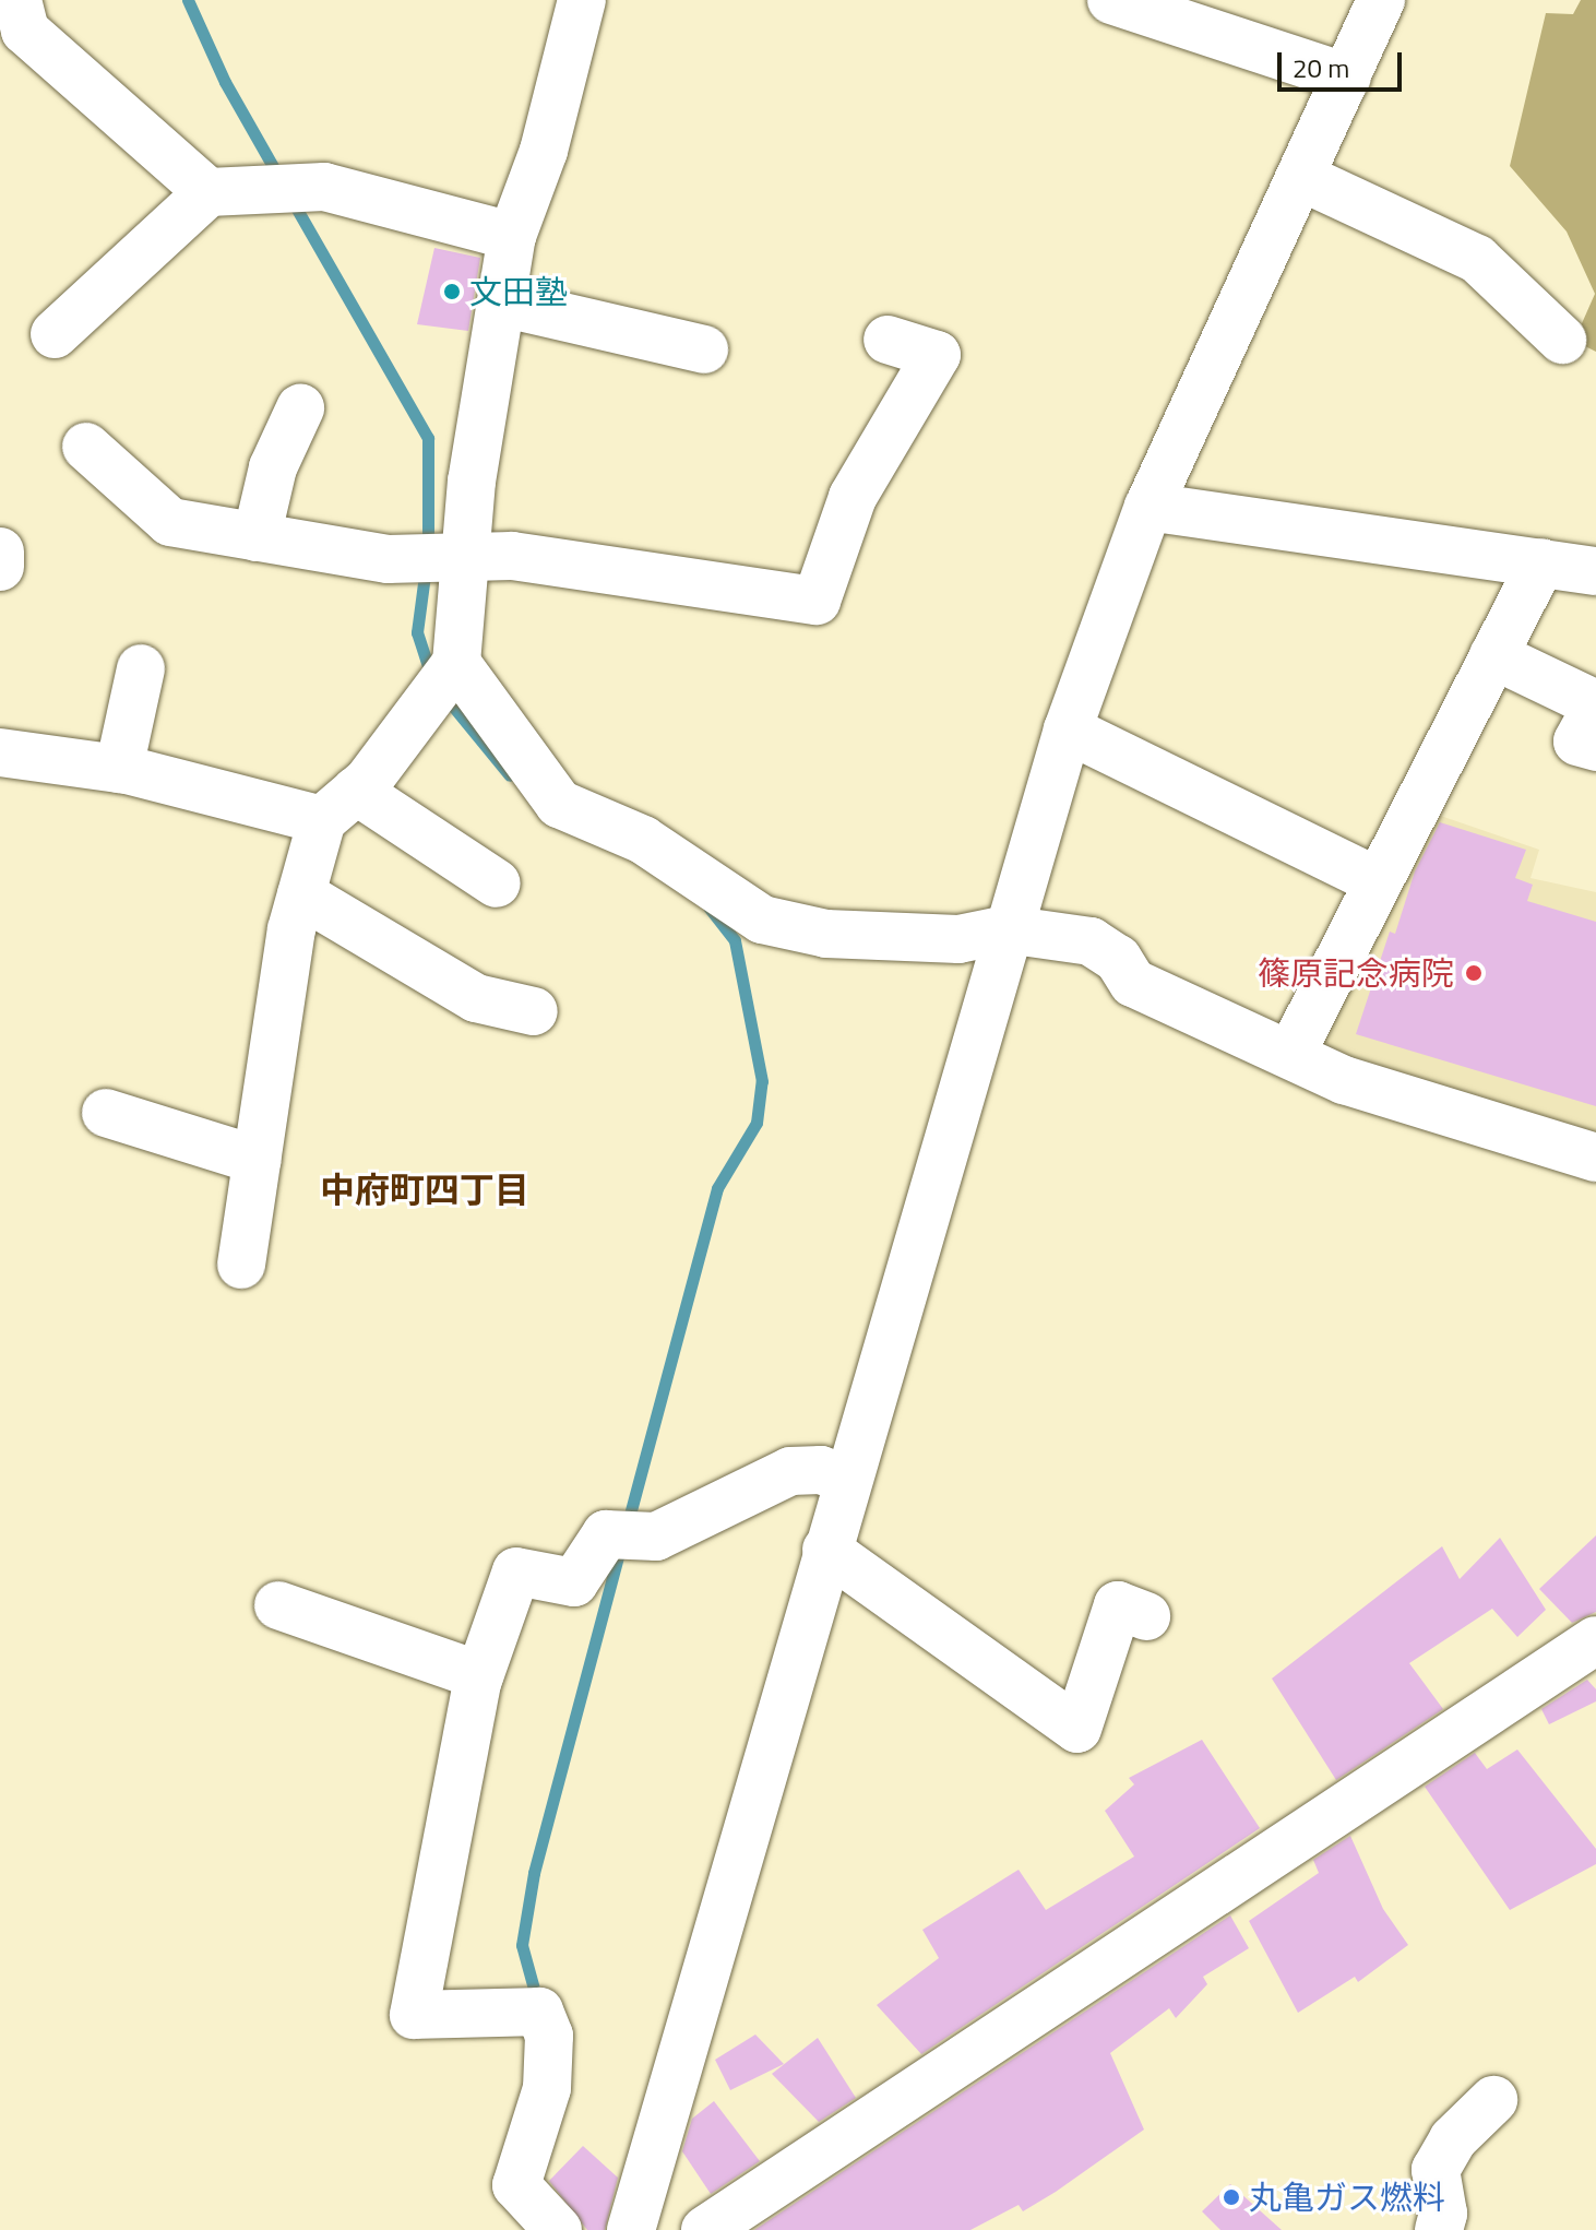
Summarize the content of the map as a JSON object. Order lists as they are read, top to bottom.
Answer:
{
  "districts": ["中府町四丁目"],
  "places": ["文田塾", "篠原記念病院", "丸亀ガス燃料"],
  "scale_bar": "20 m"
}
